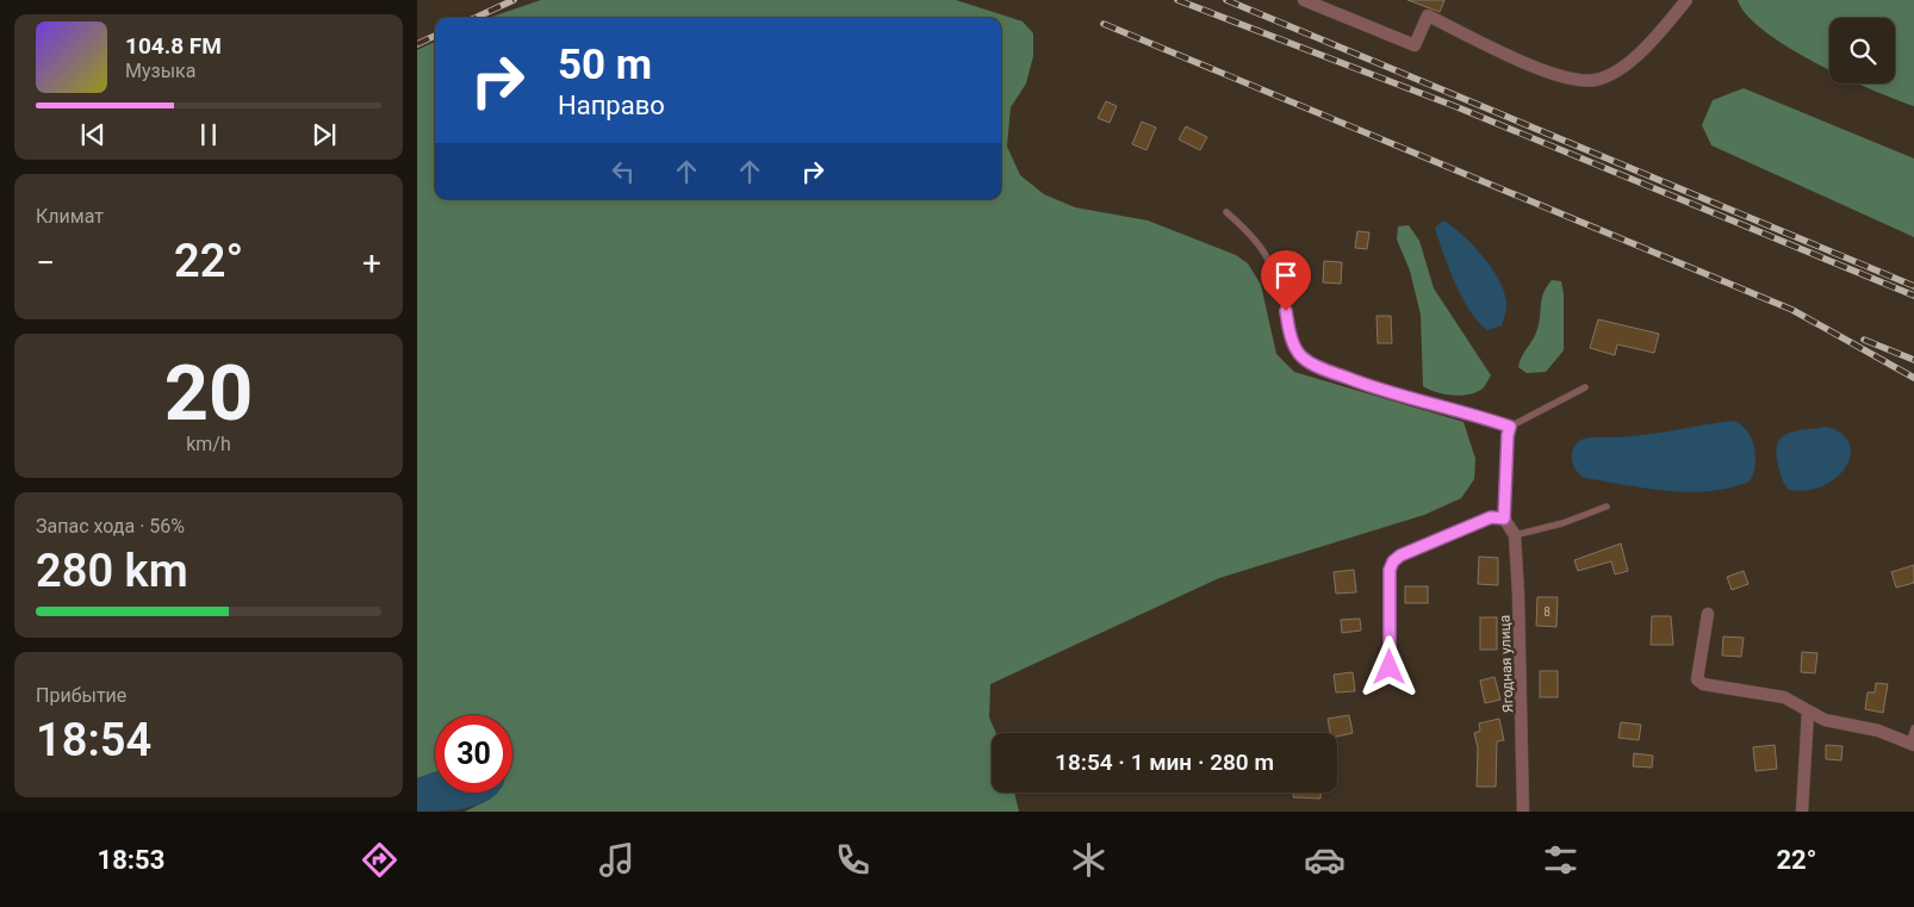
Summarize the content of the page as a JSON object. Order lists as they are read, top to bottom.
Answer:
{
  "streets": {
    "street": ["Ягодная улица"]
  },
  "house_numbers": ["8"],
  "page": {
    "turn": ["50 m", "Направо"],
    "song": ["104.8 FM", "Музыка"],
    "tile": [
      "Климат",
      ["20", "km/h"],
      ["Запас хода · 56%", "280 km"],
      ["Прибытие", "18:54"]
    ],
    "heat": ["−", "22°", "+"],
    "limit": "30",
    "trip": "18:54 · 1 мин · 280 m",
    "tabs": ["18:53", "22°"]
  }
}
